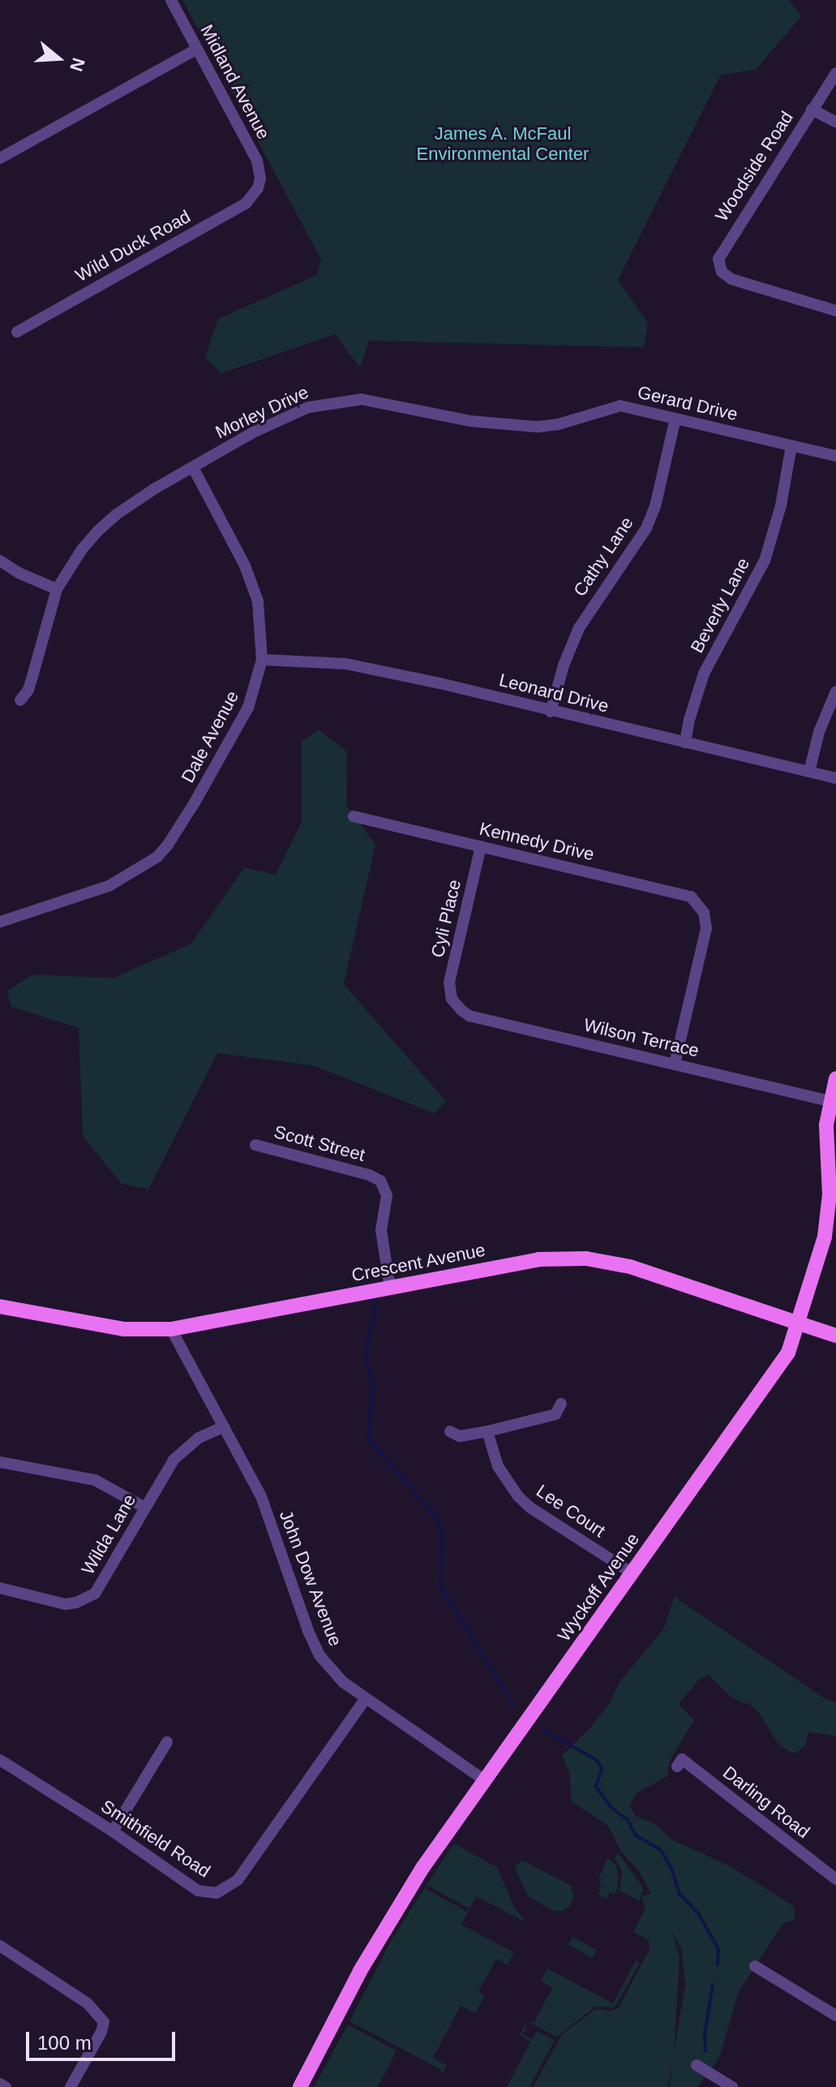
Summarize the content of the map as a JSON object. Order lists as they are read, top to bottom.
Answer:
{
  "streets": {
    "main road": ["Crescent Avenue", "Wyckoff Avenue"],
    "street": [
      "Midland Avenue",
      "Woodside Road",
      "Wild Duck Road",
      "Gerard Drive",
      "Morley Drive",
      "Cathy Lane",
      "Beverly Lane",
      "Leonard Drive",
      "Dale Avenue",
      "Kennedy Drive",
      "Cyli Place",
      "Wilson Terrace",
      "Scott Street",
      "Lee Court",
      "Wilda Lane",
      "John Dow Avenue",
      "Darling Road",
      "Smithfield Road"
    ]
  },
  "crossings": [
    ["Midland Avenue", "Wild Duck Road"],
    ["Gerard Drive", "Morley Drive"],
    ["Gerard Drive", "Cathy Lane"],
    ["Gerard Drive", "Beverly Lane"],
    ["Morley Drive", "Dale Avenue"],
    ["Cathy Lane", "Leonard Drive"],
    ["Beverly Lane", "Leonard Drive"],
    ["Leonard Drive", "Dale Avenue"],
    ["Kennedy Drive", "Cyli Place"],
    ["Kennedy Drive", "Wilson Terrace"],
    ["Cyli Place", "Wilson Terrace"],
    ["Wilson Terrace", "Wyckoff Avenue"],
    ["Scott Street", "Crescent Avenue"],
    ["Crescent Avenue", "John Dow Avenue"],
    ["Crescent Avenue", "Wyckoff Avenue"],
    ["Lee Court", "Wyckoff Avenue"],
    ["Wilda Lane", "John Dow Avenue"],
    ["John Dow Avenue", "Wyckoff Avenue"],
    ["John Dow Avenue", "Smithfield Road"]
  ],
  "parks": ["James A. McFaul Environmental Center"],
  "scale_bar": "100 m",
  "north": "right"
}
